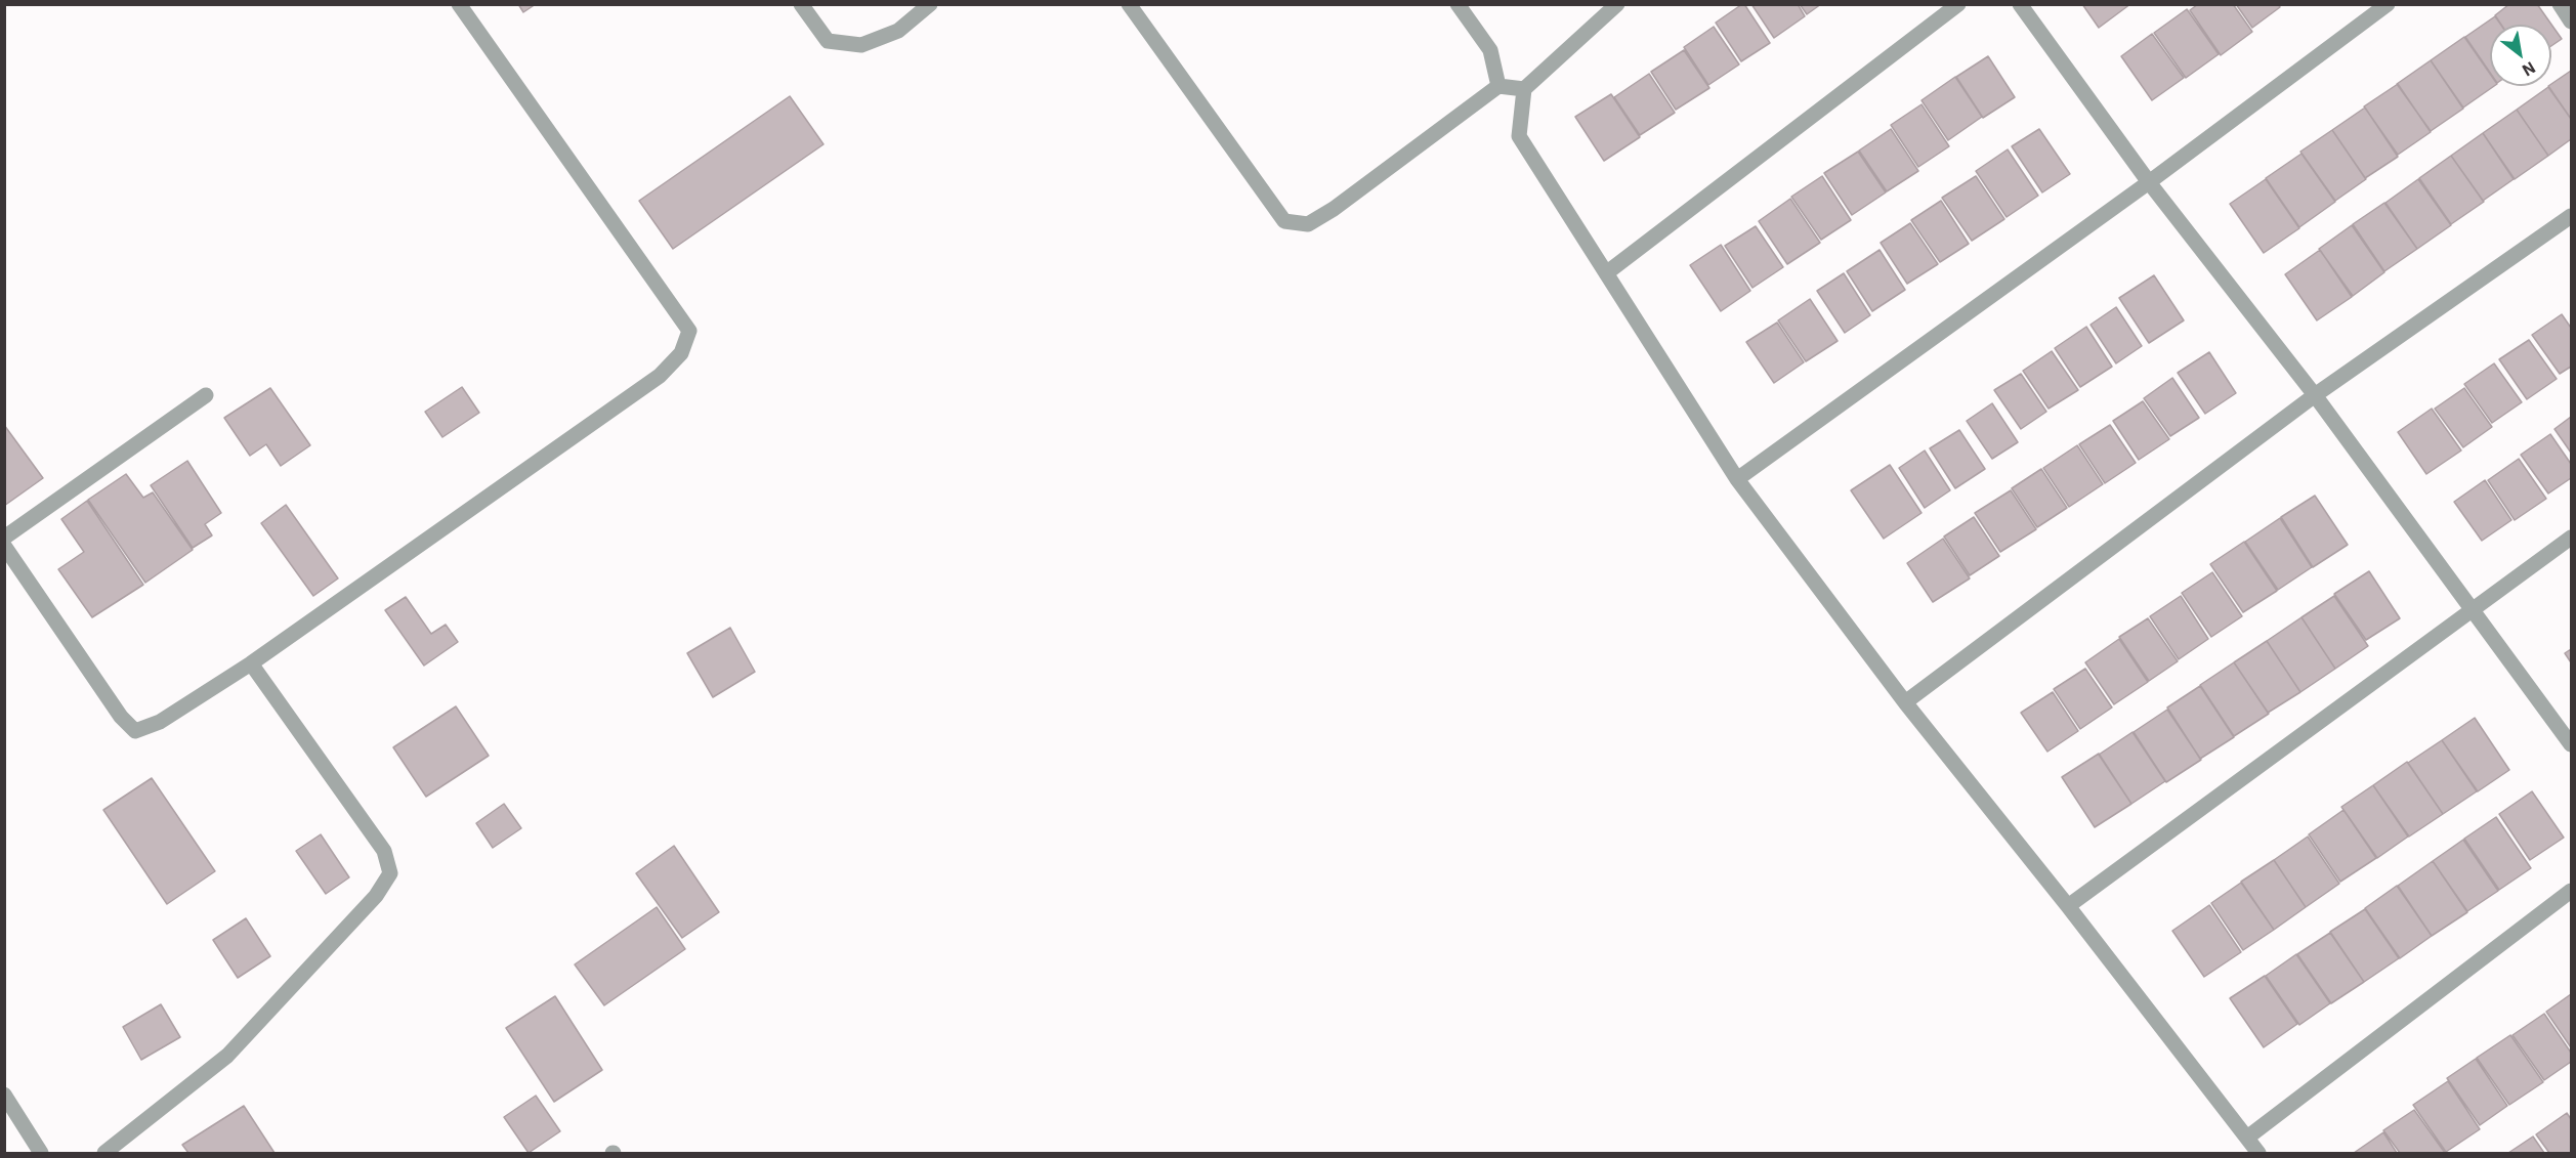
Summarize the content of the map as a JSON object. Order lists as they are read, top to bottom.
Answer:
{
  "north": "bottom right"
}
